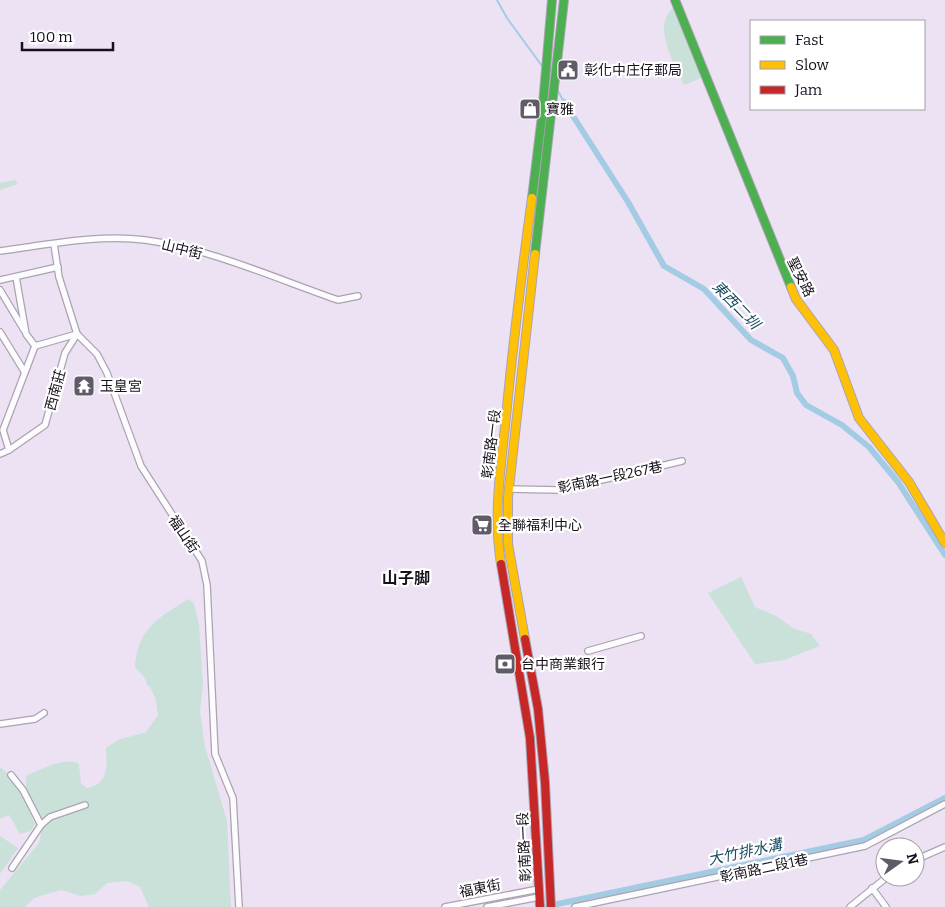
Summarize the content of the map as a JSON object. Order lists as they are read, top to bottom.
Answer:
{
  "streets": {
    "main road": ["聖安路", "彰南路一段", "福東街"],
    "street": [
      "山中街",
      "西南莊",
      "彰南路一段267巷",
      "福山街",
      "彰南路二段1巷"
    ]
  },
  "crossings": [
    ["西南莊", "福山街"],
    ["彰南路一段", "彰南路一段267巷"],
    ["彰南路一段", "福東街"]
  ],
  "districts": ["山子脚"],
  "water": ["東西二圳", "大竹排水溝"],
  "places": {
    "public building": ["彰化中庄仔郵局"],
    "shop": ["寶雅"],
    "temple": ["玉皇宮"],
    "supermarket": ["全聯福利中心"],
    "bank": ["台中商業銀行"]
  },
  "legend": ["Fast", "Slow", "Jam"],
  "scale_bar": "100 m",
  "north": "right"
}
